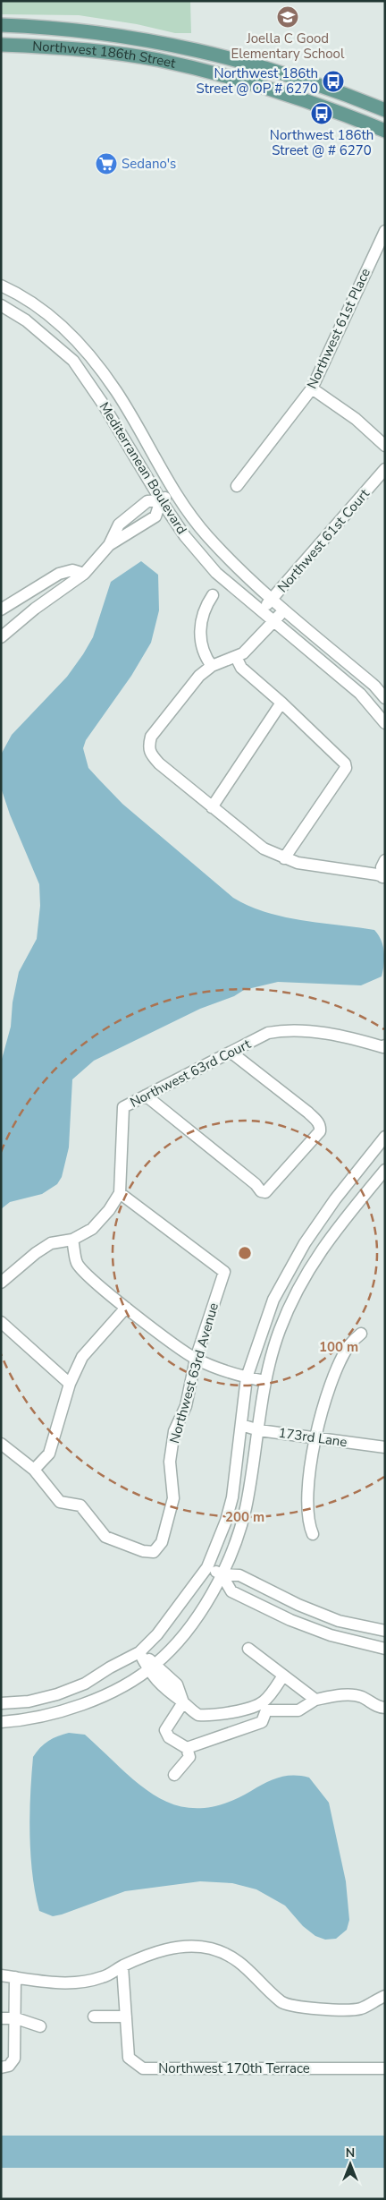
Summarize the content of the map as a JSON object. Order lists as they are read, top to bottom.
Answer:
{
  "streets": {
    "main road": ["Northwest 186th Street"],
    "street": [
      "Northwest 61st Place",
      "Mediterranean Boulevard",
      "Northwest 61st Court",
      "Northwest 63rd Court",
      "Northwest 63rd Avenue",
      "173rd Lane",
      "Northwest 170th Terrace"
    ]
  },
  "crossings": [
    ["Mediterranean Boulevard", "Northwest 61st Court"],
    ["Northwest 63rd Court", "Northwest 63rd Avenue"]
  ],
  "places": {
    "school or university": ["Joella C Good Elementary School"],
    "bus stop": ["Northwest 186th Street @ OP # 6270", "Northwest 186th Street @ # 6270"],
    "supermarket": ["Sedano's"]
  },
  "north": "top",
  "rings": ["100 m", "200 m"]
}
